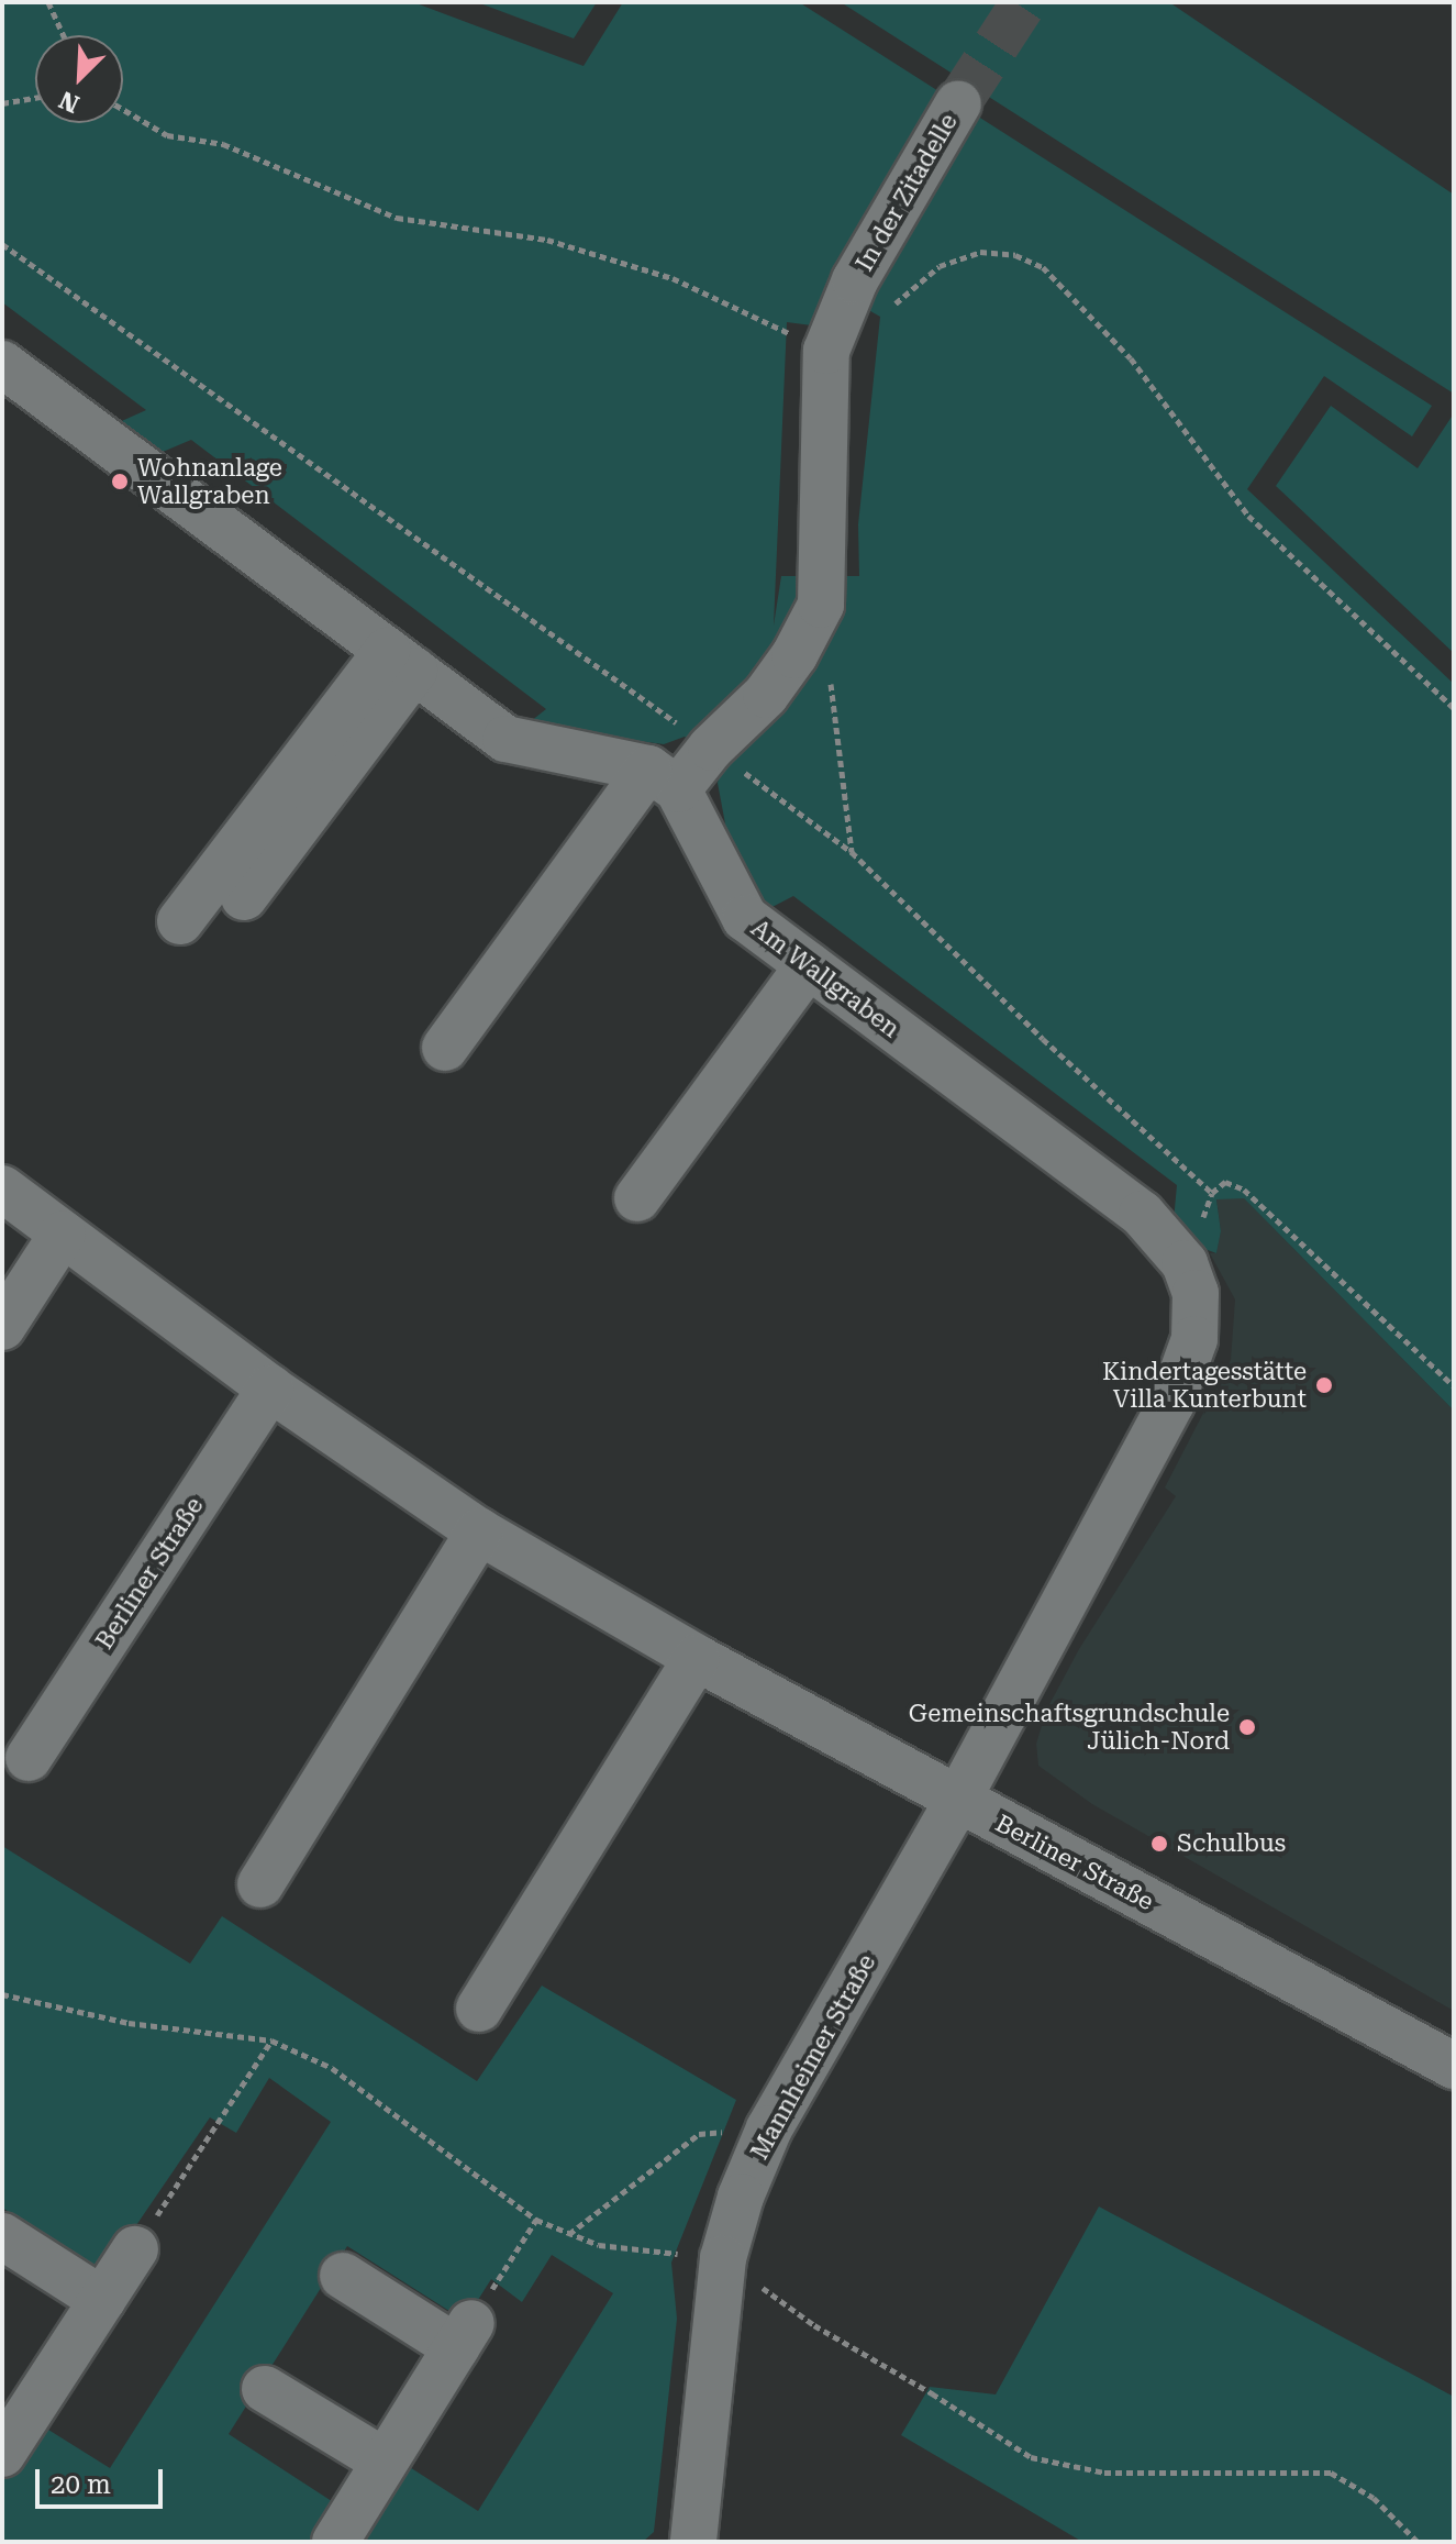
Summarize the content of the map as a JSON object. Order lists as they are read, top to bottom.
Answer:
{
  "streets": {
    "street": [
      "In der Zitadelle",
      "Am Wallgraben",
      "Berliner Straße",
      "Mannheimer Straße"
    ]
  },
  "crossings": [
    ["Am Wallgraben", "Berliner Straße"],
    ["Am Wallgraben", "Mannheimer Straße"],
    ["Berliner Straße", "Mannheimer Straße"]
  ],
  "places": [
    "Wohnanlage Wallgraben",
    "Kindertagesstätte Villa Kunterbunt",
    "Gemeinschaftsgrundschule Jülich-Nord",
    "Schulbus"
  ],
  "scale_bar": "20 m",
  "north": "bottom left"
}
